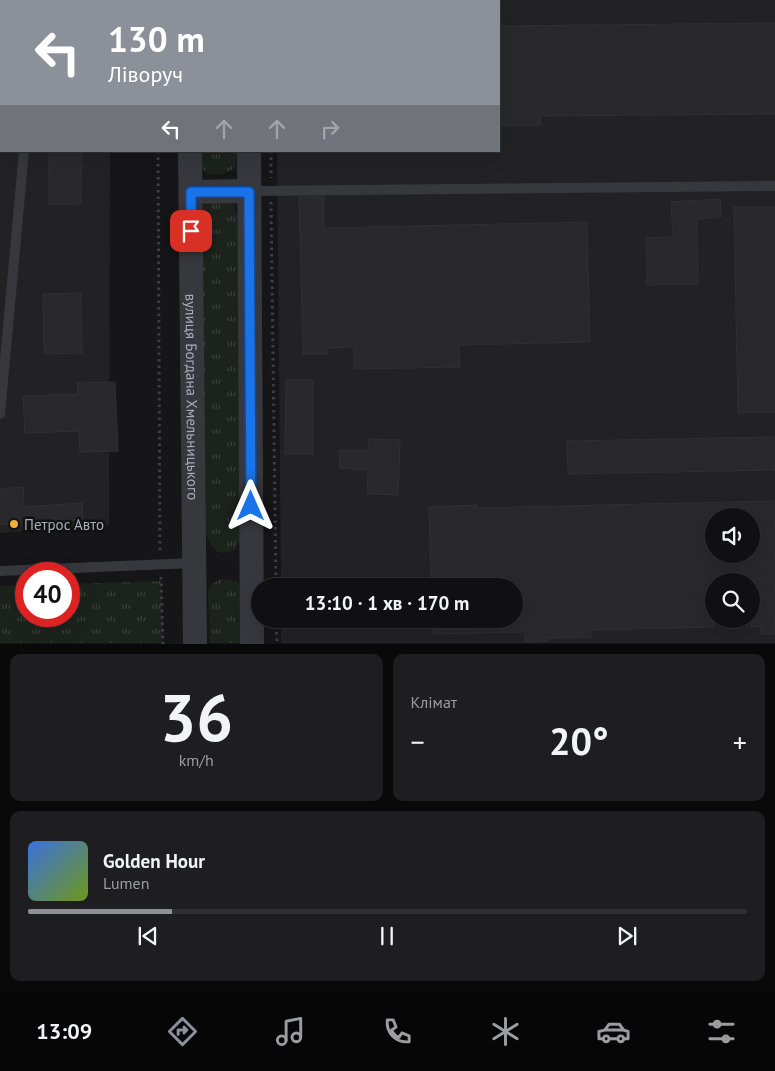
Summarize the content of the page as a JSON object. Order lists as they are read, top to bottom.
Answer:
{
  "streets": {
    "street": ["вулиця Богдана Хмельницького"]
  },
  "places": ["Петрос Авто"],
  "page": {
    "turn": ["130 m", "Ліворуч"],
    "limit": "40",
    "trip": "13:10 · 1 хв · 170 m",
    "tile": [
      ["36", "km/h"],
      "Клімат"
    ],
    "heat": ["−", "20°", "+"],
    "song": ["Golden Hour", "Lumen"],
    "tabs": "13:09"
  }
}
